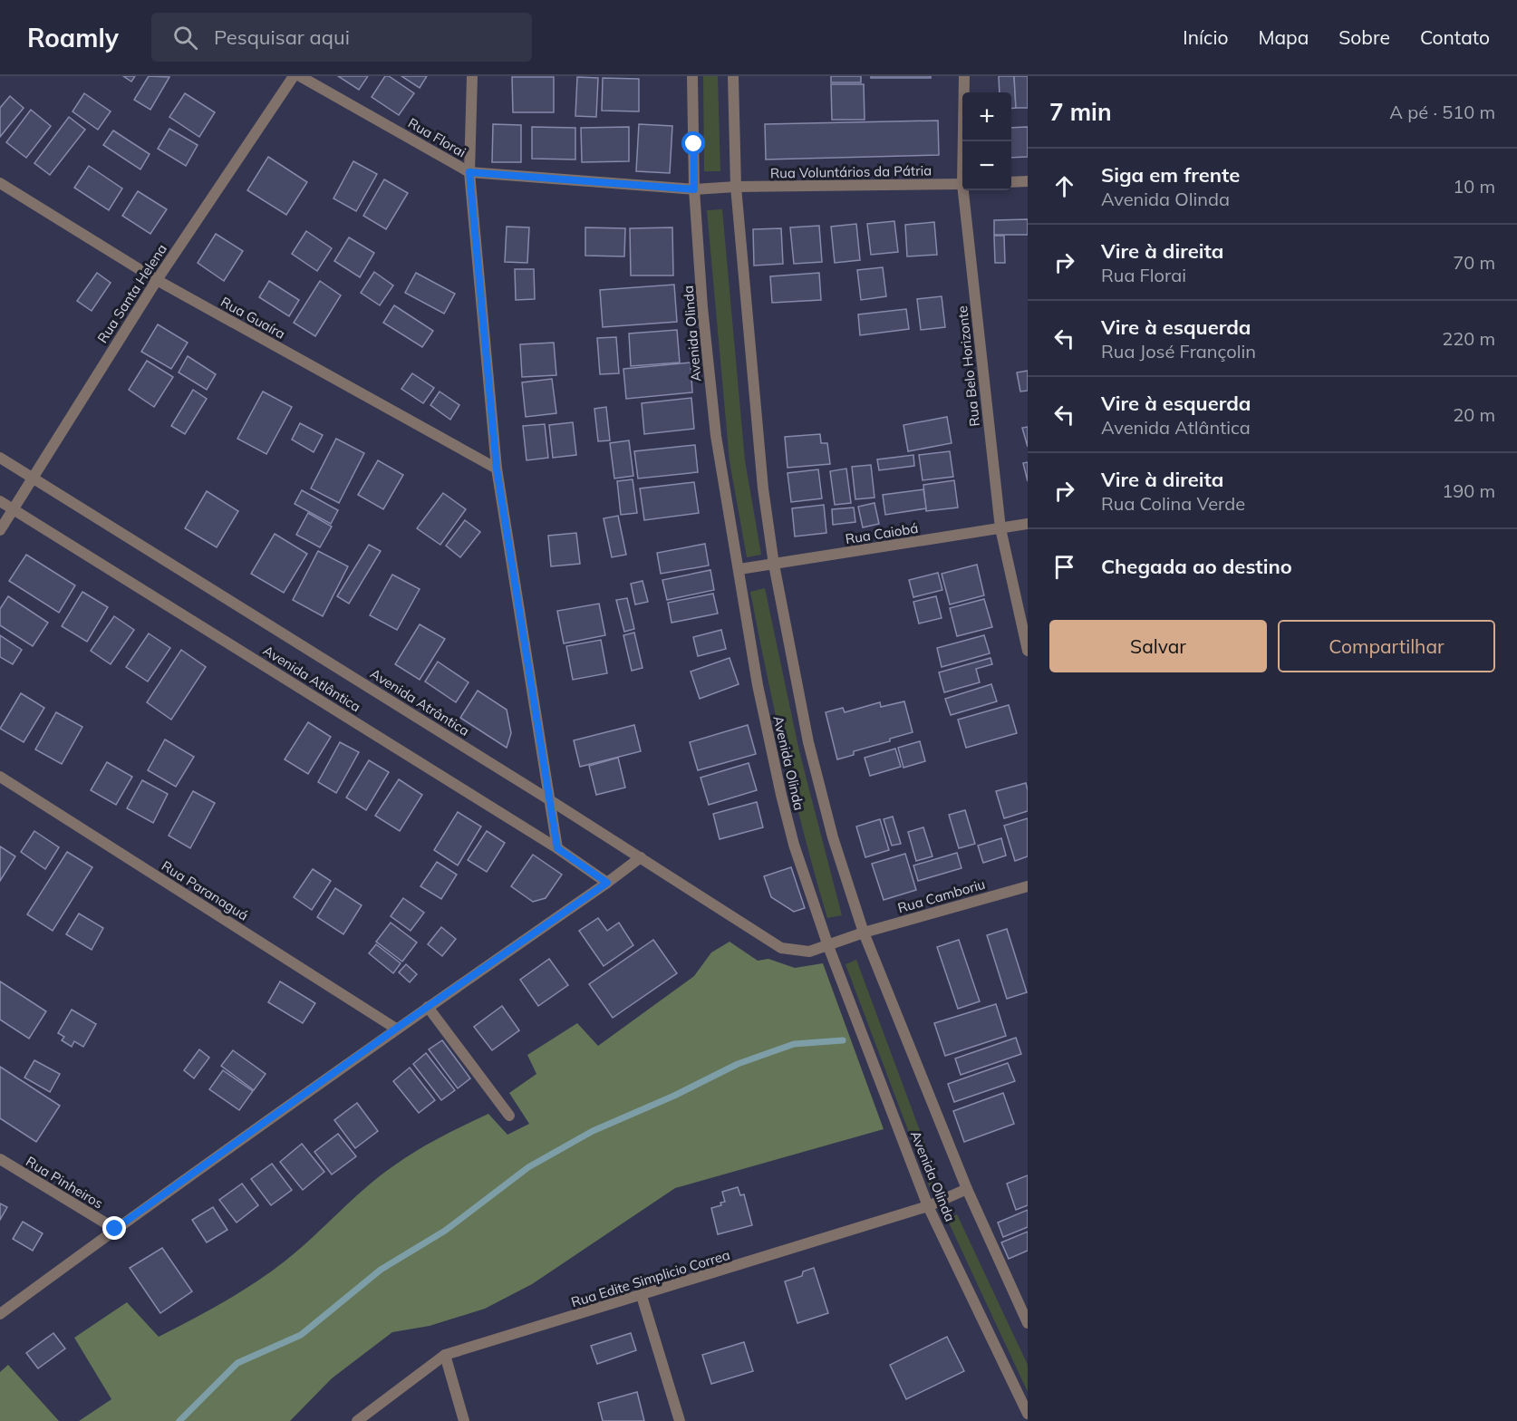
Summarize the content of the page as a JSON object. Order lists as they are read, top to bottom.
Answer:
{
  "streets": {
    "street": [
      "Rua Florai",
      "Rua Voluntários da Pátria",
      "Rua Santa Helena",
      "Rua Guaíra",
      "Avenida Olinda",
      "Rua Belo Horizonte",
      "Rua Caiobá",
      "Avenida Atlântica",
      "Avenida Atrântica",
      "Rua Paranaguá",
      "Rua Camboriu",
      "Rua Pinheiros",
      "Rua Edite Simplicio Correa"
    ]
  },
  "crossings": [
    ["Rua Florai", "Rua Voluntários da Pátria"],
    ["Rua Florai", "Avenida Olinda"],
    ["Rua Voluntários da Pátria", "Avenida Olinda"],
    ["Rua Santa Helena", "Rua Guaíra"],
    ["Rua Santa Helena", "Avenida Atlântica"],
    ["Rua Santa Helena", "Avenida Atrântica"],
    ["Avenida Olinda", "Rua Caiobá"],
    ["Avenida Olinda", "Avenida Atrântica"],
    ["Avenida Olinda", "Rua Camboriu"],
    ["Avenida Olinda", "Rua Edite Simplicio Correa"],
    ["Rua Belo Horizonte", "Rua Caiobá"],
    ["Avenida Atrântica", "Rua Camboriu"]
  ],
  "page": {
    "header": "Roamly",
    "search": "Pesquisar aqui",
    "nav": [
      "Início",
      "Mapa",
      "Sobre",
      "Contato"
    ],
    "heading": ["7 min", "A pé · 510 m"],
    "map_buttons": ["+", "−"],
    "list": [
      ["Siga em frente", "Avenida Olinda", "10 m"],
      ["Vire à direita", "Rua Florai", "70 m"],
      ["Vire à esquerda", "Rua José Françolin", "220 m"],
      ["Vire à esquerda", "Avenida Atlântica", "20 m"],
      ["Vire à direita", "Rua Colina Verde", "190 m"],
      "Chegada ao destino"
    ],
    "buttons": ["Salvar", "Compartilhar"]
  }
}
